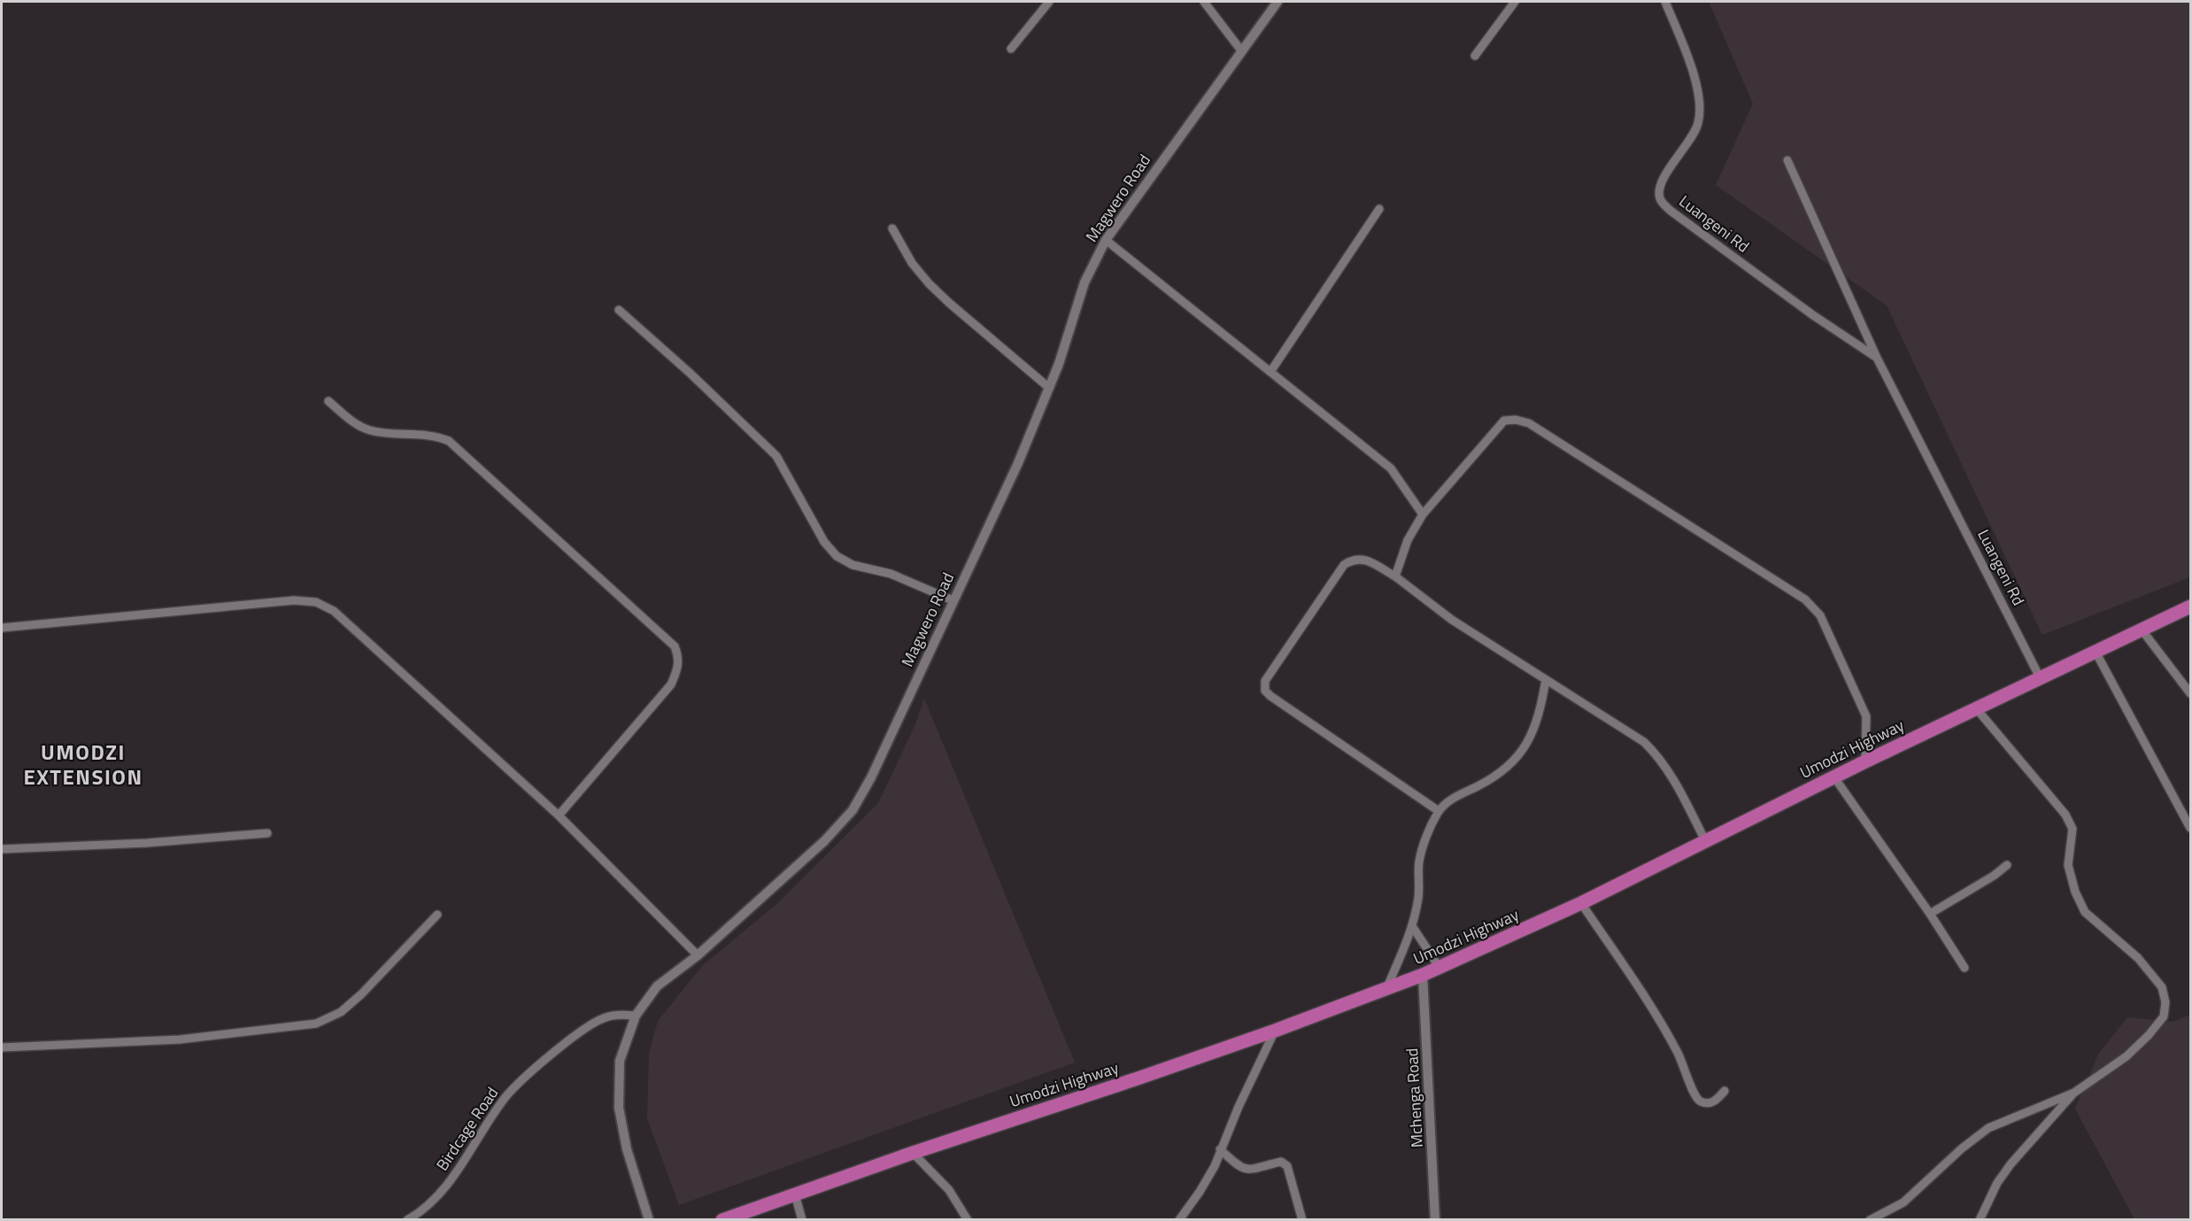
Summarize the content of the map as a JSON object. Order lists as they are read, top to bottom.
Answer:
{
  "streets": {
    "highway": ["Umodzi Highway"],
    "street": [
      "Magwero Road",
      "Luangeni Rd",
      "Mchenga Road",
      "Birdcage Road"
    ]
  },
  "crossings": [
    ["Magwero Road", "Birdcage Road"],
    ["Luangeni Rd", "Umodzi Highway"],
    ["Umodzi Highway", "Mchenga Road"]
  ],
  "districts": ["UMODZI EXTENSION"]
}
